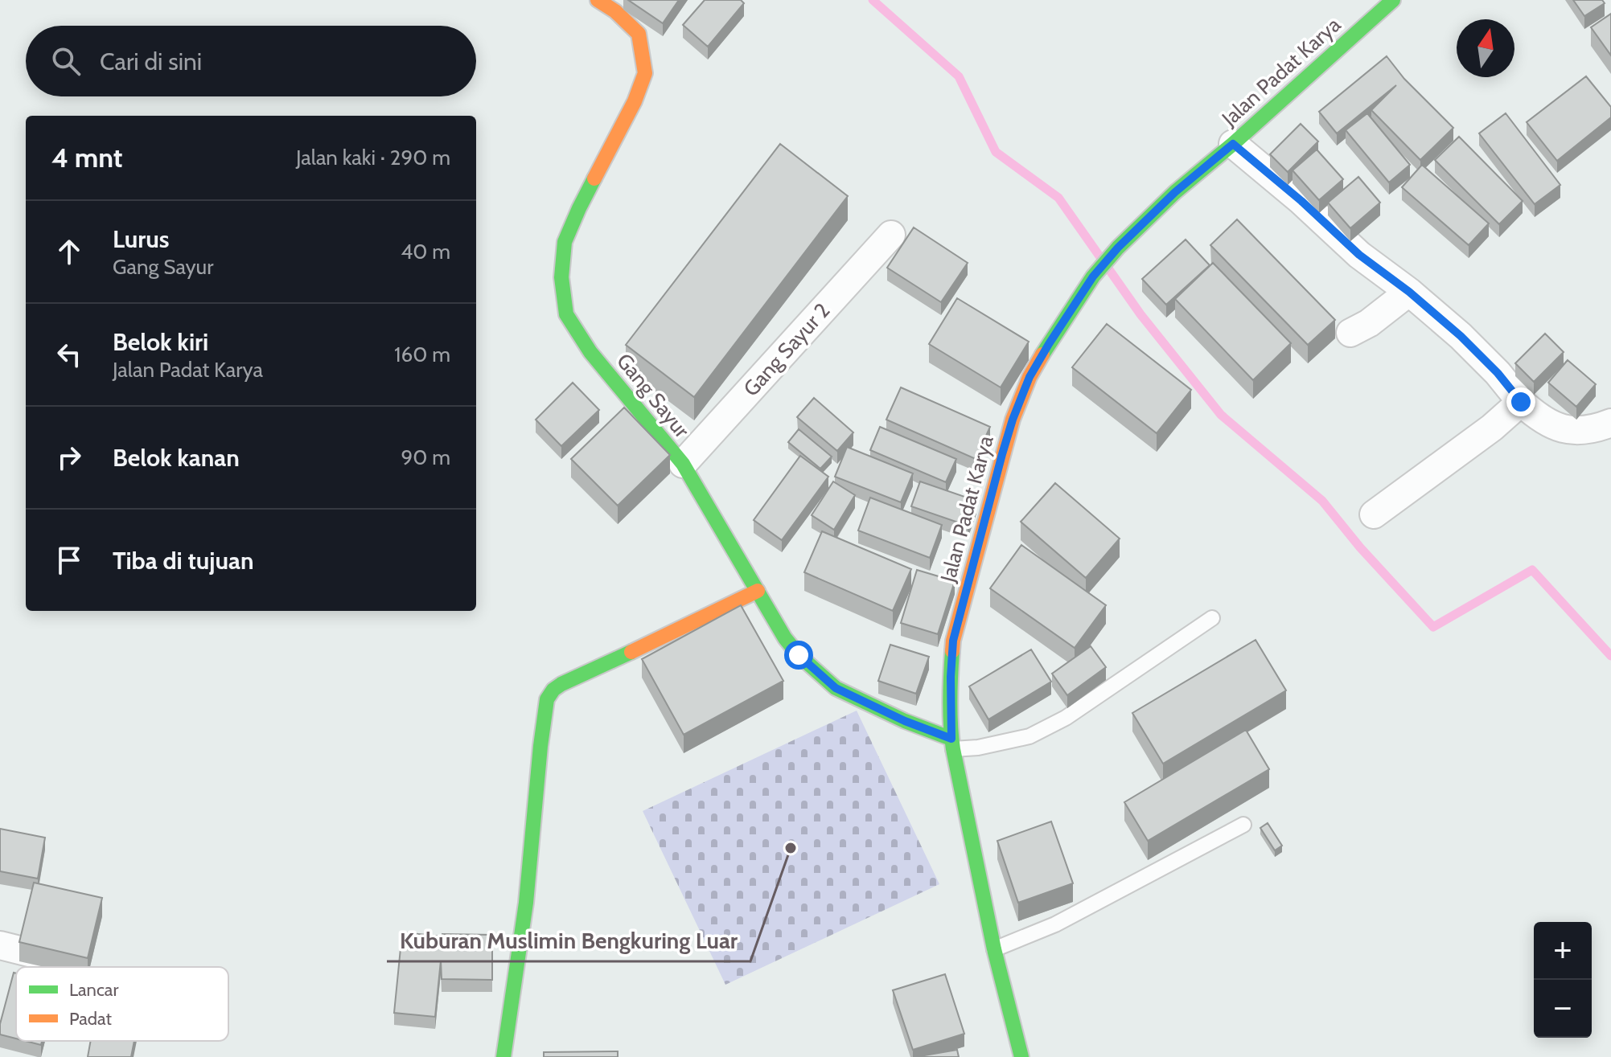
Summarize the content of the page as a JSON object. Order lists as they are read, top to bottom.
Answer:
{
  "streets": {
    "street": ["Jalan Padat Karya", "Gang Sayur 2", "Gang Sayur"]
  },
  "crossings": [
    ["Jalan Padat Karya", "Gang Sayur"],
    ["Gang Sayur 2", "Gang Sayur"]
  ],
  "places": ["Kuburan Muslimin Bengkuring Luar"],
  "legend": ["Lancar", "Padat"],
  "north": "top",
  "page": {
    "search": "Cari di sini",
    "heading": ["4 mnt", "Jalan kaki · 290 m"],
    "list": [
      ["Lurus", "Gang Sayur", "40 m"],
      ["Belok kiri", "Jalan Padat Karya", "160 m"],
      ["Belok kanan", "90 m"],
      "Tiba di tujuan"
    ],
    "map_buttons": ["+", "−"]
  }
}
